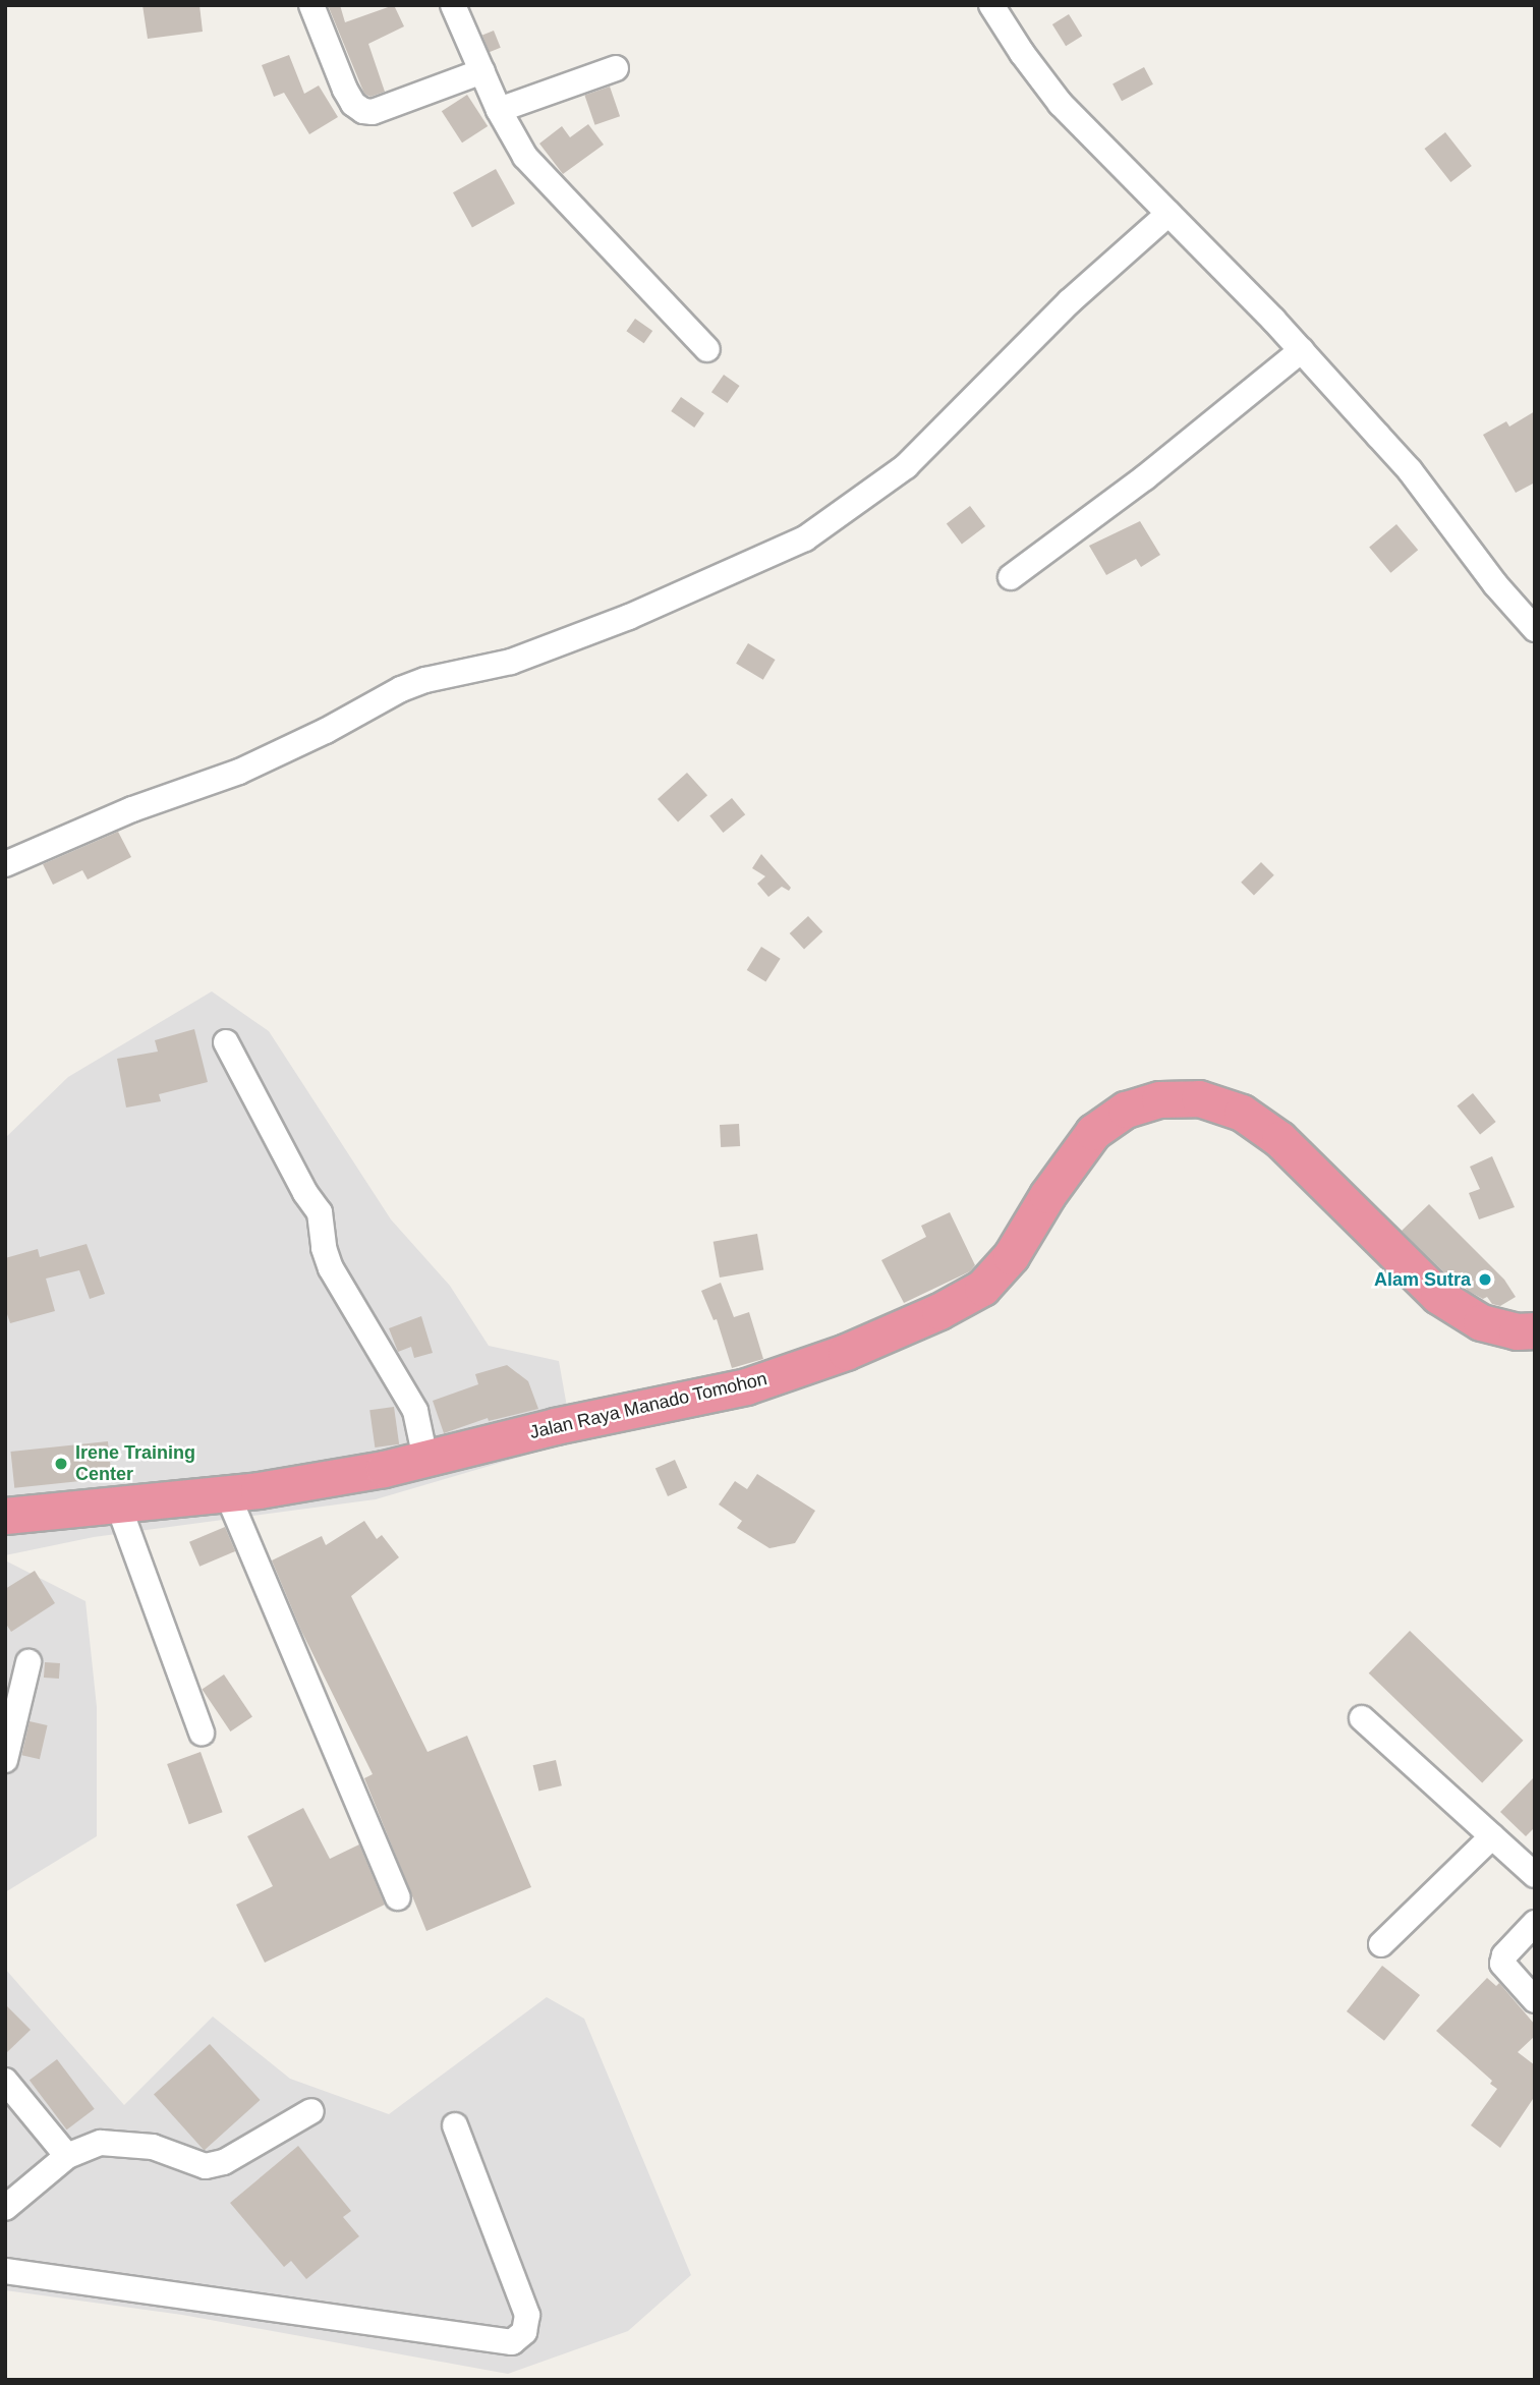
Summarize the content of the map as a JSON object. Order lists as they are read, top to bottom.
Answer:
{
  "streets": {
    "highway": ["Jalan Raya Manado Tomohon"]
  },
  "places": ["Alam Sutra", "Irene Training Center"]
}
